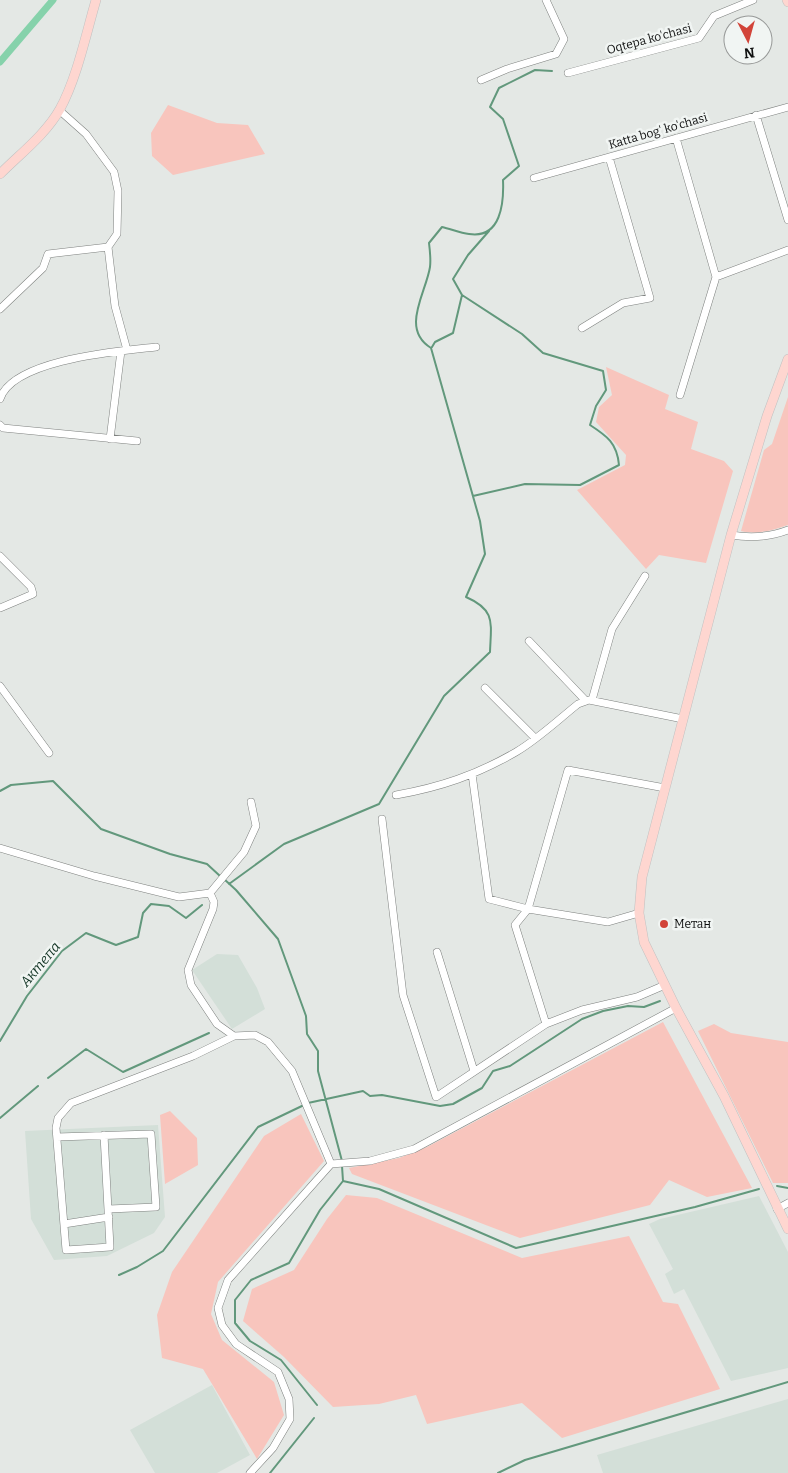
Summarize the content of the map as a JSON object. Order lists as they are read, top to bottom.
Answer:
{
  "streets": {
    "street": ["Oqtepa ko'chasi", "Katta bog' ko'chasi"]
  },
  "water": ["Актепа"],
  "places": ["Метан"],
  "north": "bottom"
}
